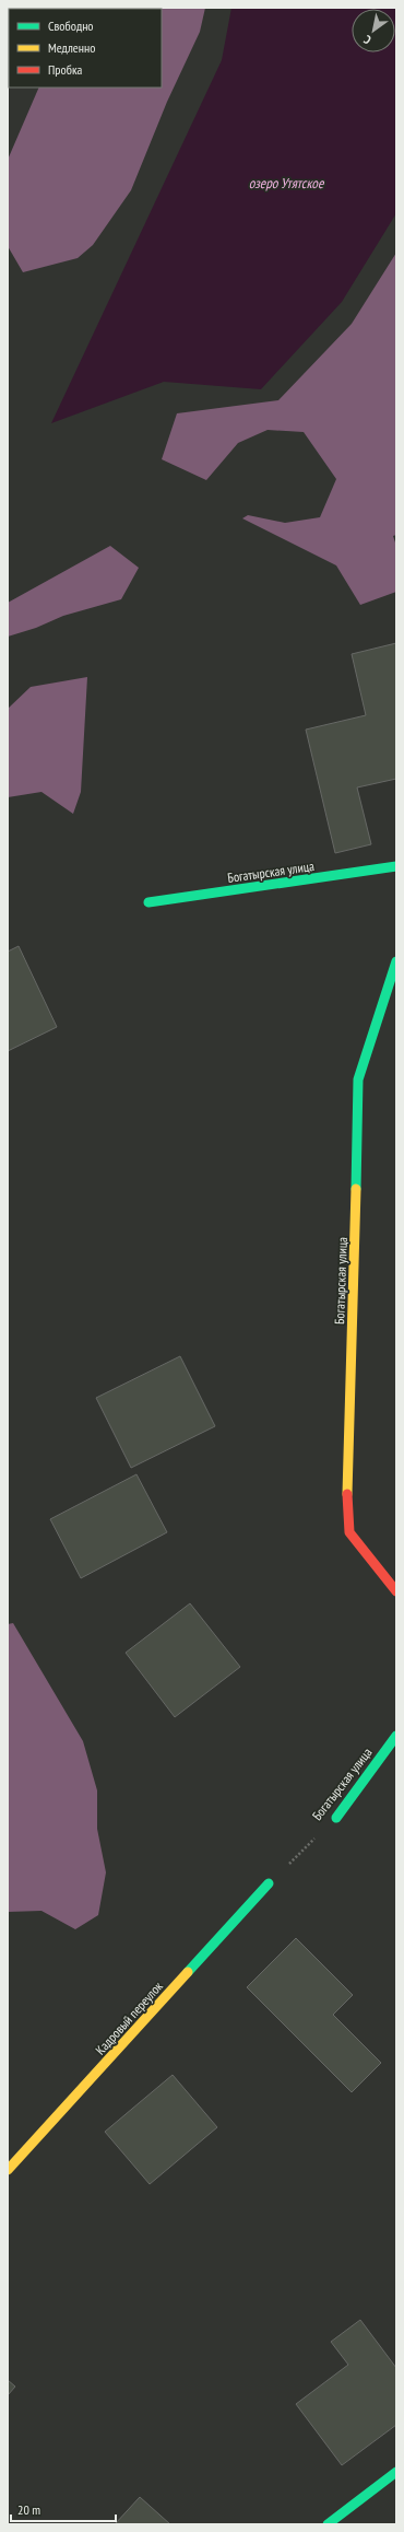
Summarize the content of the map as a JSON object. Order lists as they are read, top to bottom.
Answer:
{
  "streets": {
    "street": ["Богатырская улица", "Кадровый переулок"]
  },
  "crossings": [
    ["Богатырская улица", "Кадровый переулок"]
  ],
  "water": ["озеро Утятское"],
  "legend": ["Свободно", "Медленно", "Пробка"],
  "scale_bar": "20 m",
  "north": "bottom left"
}
